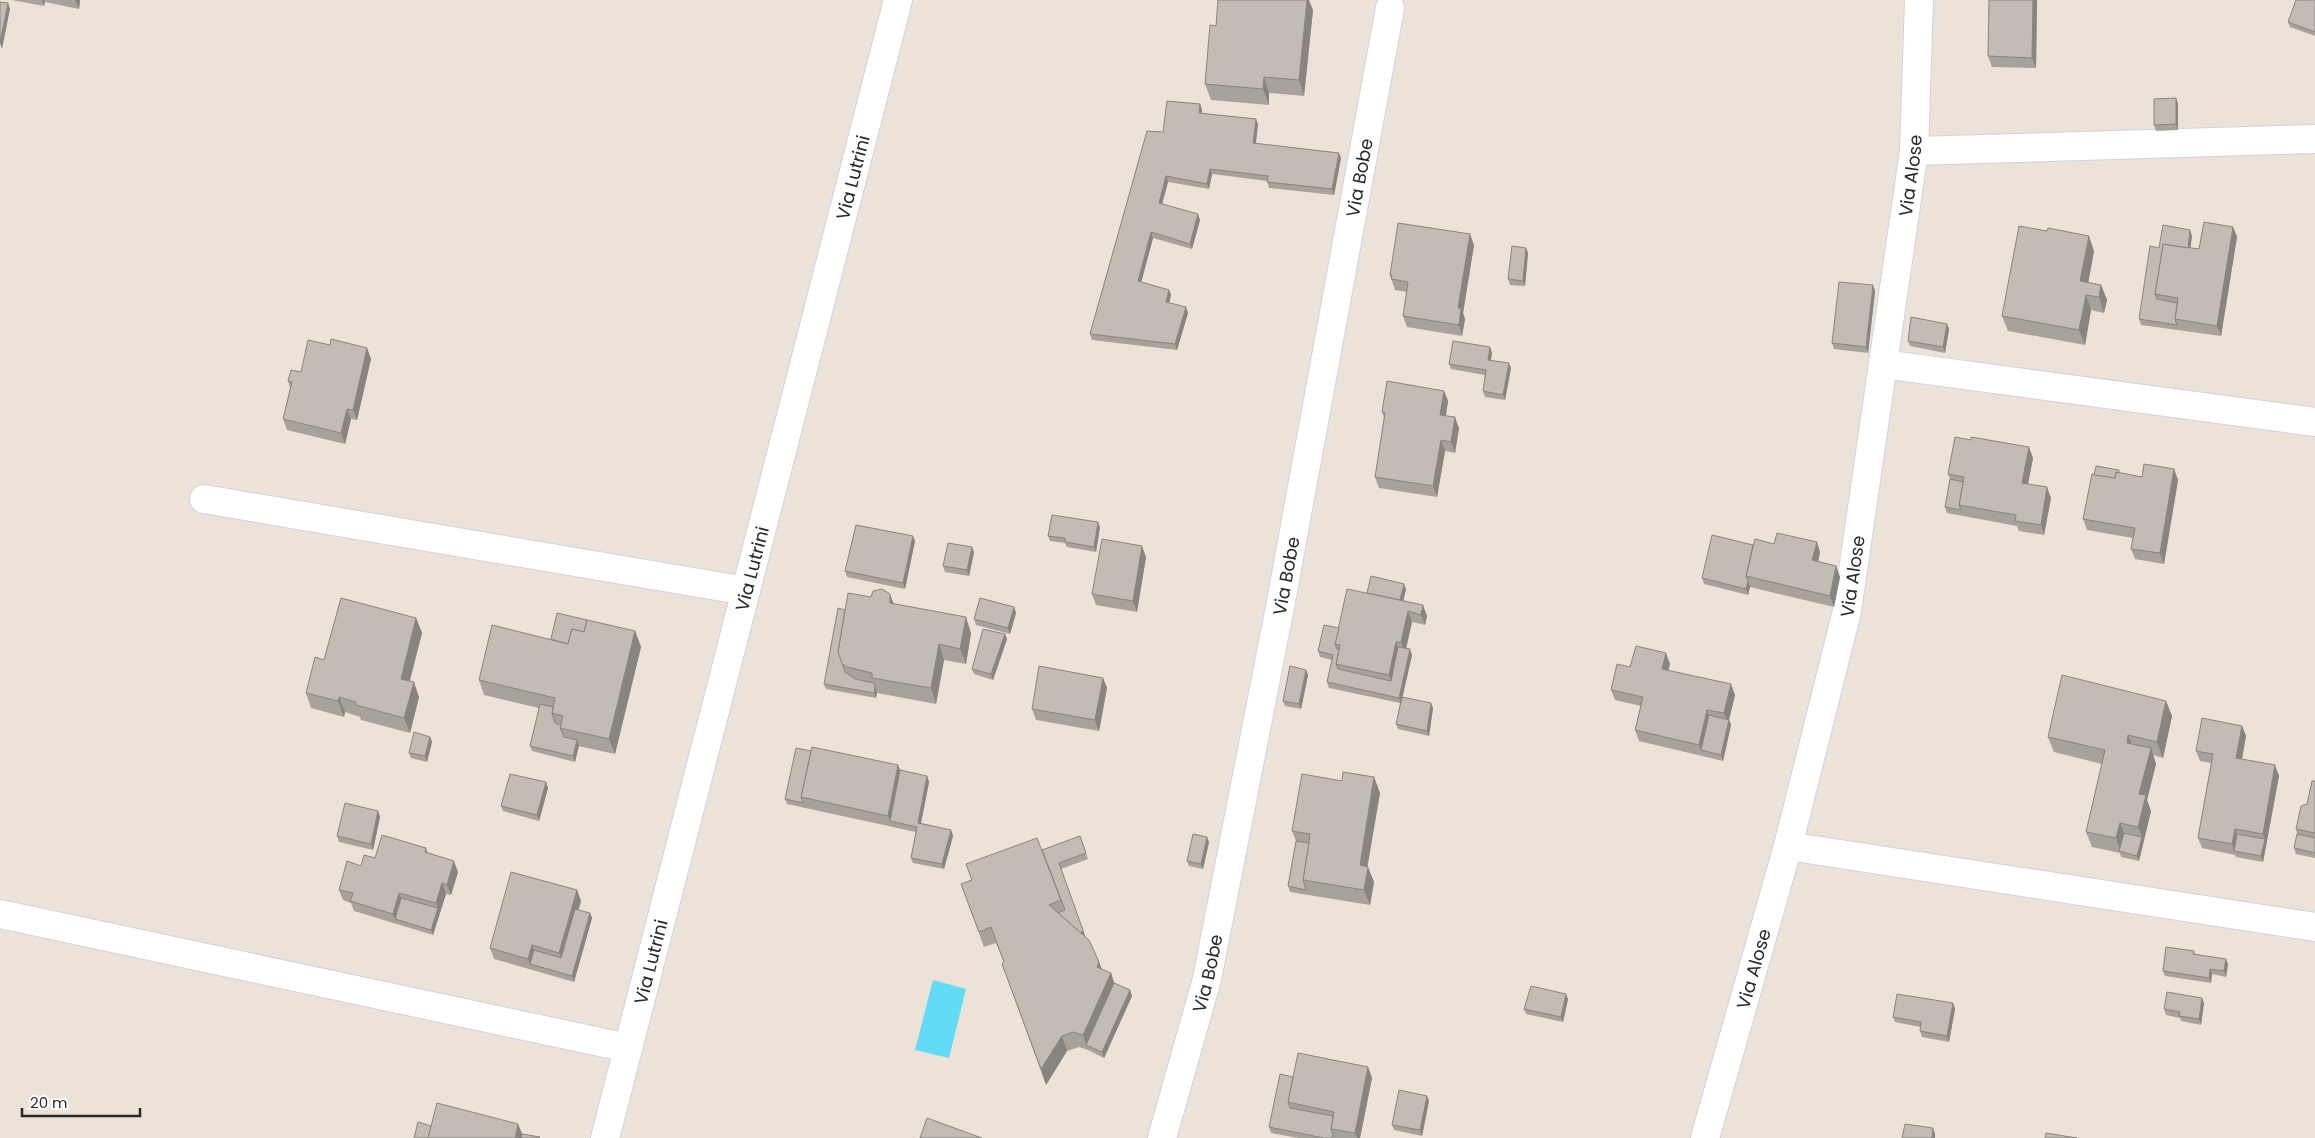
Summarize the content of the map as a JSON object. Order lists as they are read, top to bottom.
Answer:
{
  "streets": {
    "street": ["Via Alose", "Via Lutrini", "Via Bobe"]
  },
  "scale_bar": "20 m"
}
